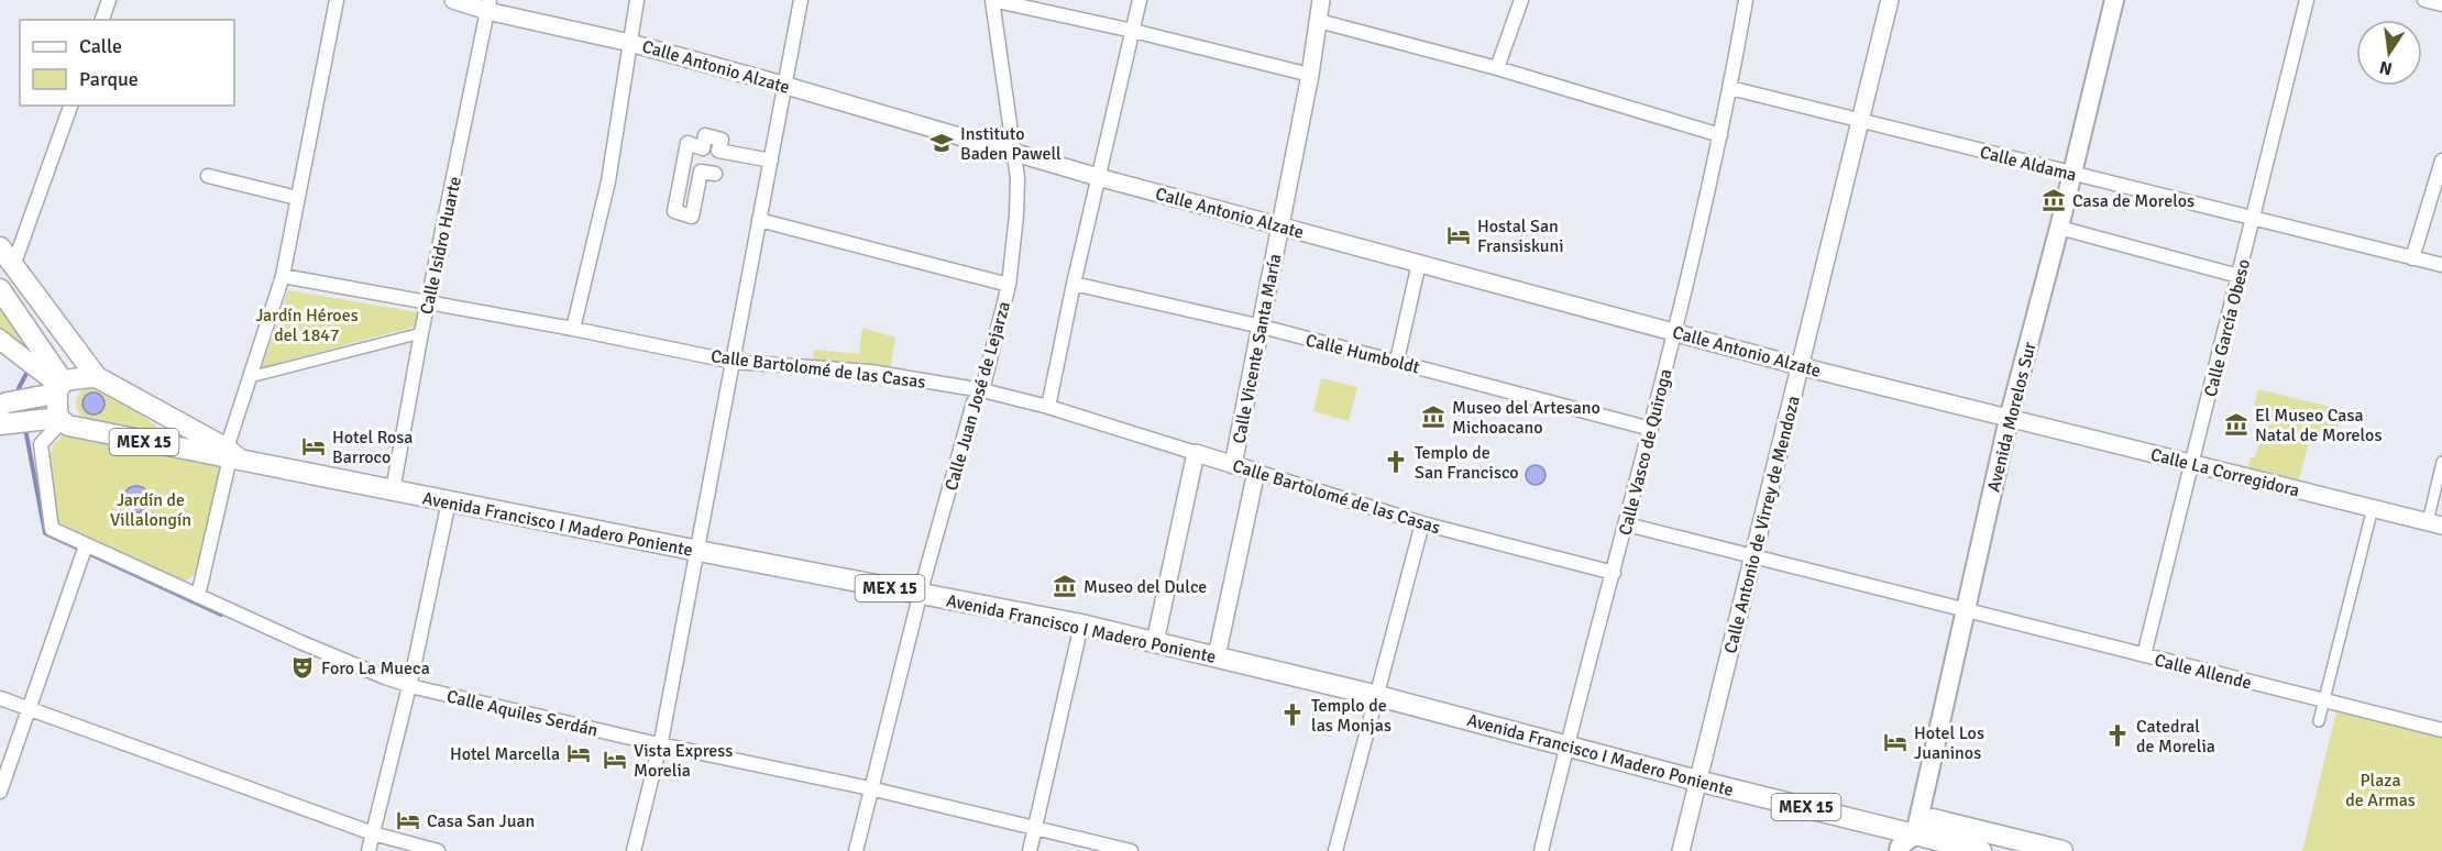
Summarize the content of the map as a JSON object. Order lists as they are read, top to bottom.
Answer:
{
  "streets": {
    "main road": ["Avenida Morelos Sur", "MEX 15", "Avenida Francisco I Madero Poniente"],
    "street": [
      "Calle Antonio Alzate",
      "Calle Aldama",
      "Calle Isidro Huarte",
      "Calle García Obeso",
      "Calle Vicente Santa María",
      "Calle Humboldt",
      "Calle Bartolomé de las Casas",
      "Calle Juan José de Lejarza",
      "Calle Vasco de Quiroga",
      "Calle La Corregidora",
      "Calle Antonio de Virrey de Mendoza",
      "Calle Allende",
      "Calle Aquiles Serdán"
    ]
  },
  "crossings": [
    ["Calle Antonio Alzate", "Calle Isidro Huarte"],
    ["Calle Antonio Alzate", "Calle Vicente Santa María"],
    ["Calle Antonio Alzate", "Calle Juan José de Lejarza"],
    ["Calle Antonio Alzate", "Avenida Morelos Sur"],
    ["Calle Antonio Alzate", "Calle Vasco de Quiroga"],
    ["Calle Antonio Alzate", "Calle La Corregidora"],
    ["Calle Antonio Alzate", "Calle Antonio de Virrey de Mendoza"],
    ["Calle Aldama", "Calle García Obeso"],
    ["Calle Aldama", "Avenida Morelos Sur"],
    ["Calle Aldama", "Calle Vasco de Quiroga"],
    ["Calle Aldama", "Calle Antonio de Virrey de Mendoza"],
    ["Calle Isidro Huarte", "Calle Bartolomé de las Casas"],
    ["Calle Isidro Huarte", "Avenida Francisco I Madero Poniente"],
    ["Calle García Obeso", "Calle La Corregidora"],
    ["Calle García Obeso", "Calle Allende"],
    ["Calle Vicente Santa María", "Calle Humboldt"],
    ["Calle Vicente Santa María", "Calle Bartolomé de las Casas"],
    ["Calle Humboldt", "Calle Vasco de Quiroga"],
    ["Calle Bartolomé de las Casas", "Calle Juan José de Lejarza"],
    ["Calle Bartolomé de las Casas", "Calle Vasco de Quiroga"],
    ["Calle Juan José de Lejarza", "Avenida Francisco I Madero Poniente"],
    ["Calle Juan José de Lejarza", "Calle Aquiles Serdán"],
    ["Avenida Morelos Sur", "MEX 15"],
    ["Avenida Morelos Sur", "Calle La Corregidora"],
    ["Avenida Morelos Sur", "Avenida Francisco I Madero Poniente"],
    ["Avenida Morelos Sur", "Calle Allende"],
    ["MEX 15", "Avenida Francisco I Madero Poniente"],
    ["MEX 15", "Calle Aquiles Serdán"],
    ["Calle Vasco de Quiroga", "Avenida Francisco I Madero Poniente"],
    ["Calle Vasco de Quiroga", "Calle Allende"],
    ["Avenida Francisco I Madero Poniente", "Calle Antonio de Virrey de Mendoza"],
    ["Calle Antonio de Virrey de Mendoza", "Calle Allende"]
  ],
  "parks": ["Jardín Héroes del 1847", "Jardín de Villalongín", "Plaza de Armas"],
  "places": {
    "school or university": ["Instituto Baden Pawell"],
    "museum": [
      "Casa de Morelos",
      "Museo del Artesano Michoacano",
      "El Museo Casa Natal de Morelos",
      "Museo del Dulce"
    ],
    "hotel": [
      "Hostal San Fransiskuni",
      "Hotel Rosa Barroco",
      "Hotel Los Juaninos",
      "Hotel Marcella",
      "Vista Express Morelia",
      "Casa San Juan"
    ],
    "church": ["Templo de San Francisco", "Templo de las Monjas", "Catedral de Morelia"],
    "theatre": ["Foro La Mueca"]
  },
  "legend": ["Calle", "Parque"],
  "north": "bottom"
}
